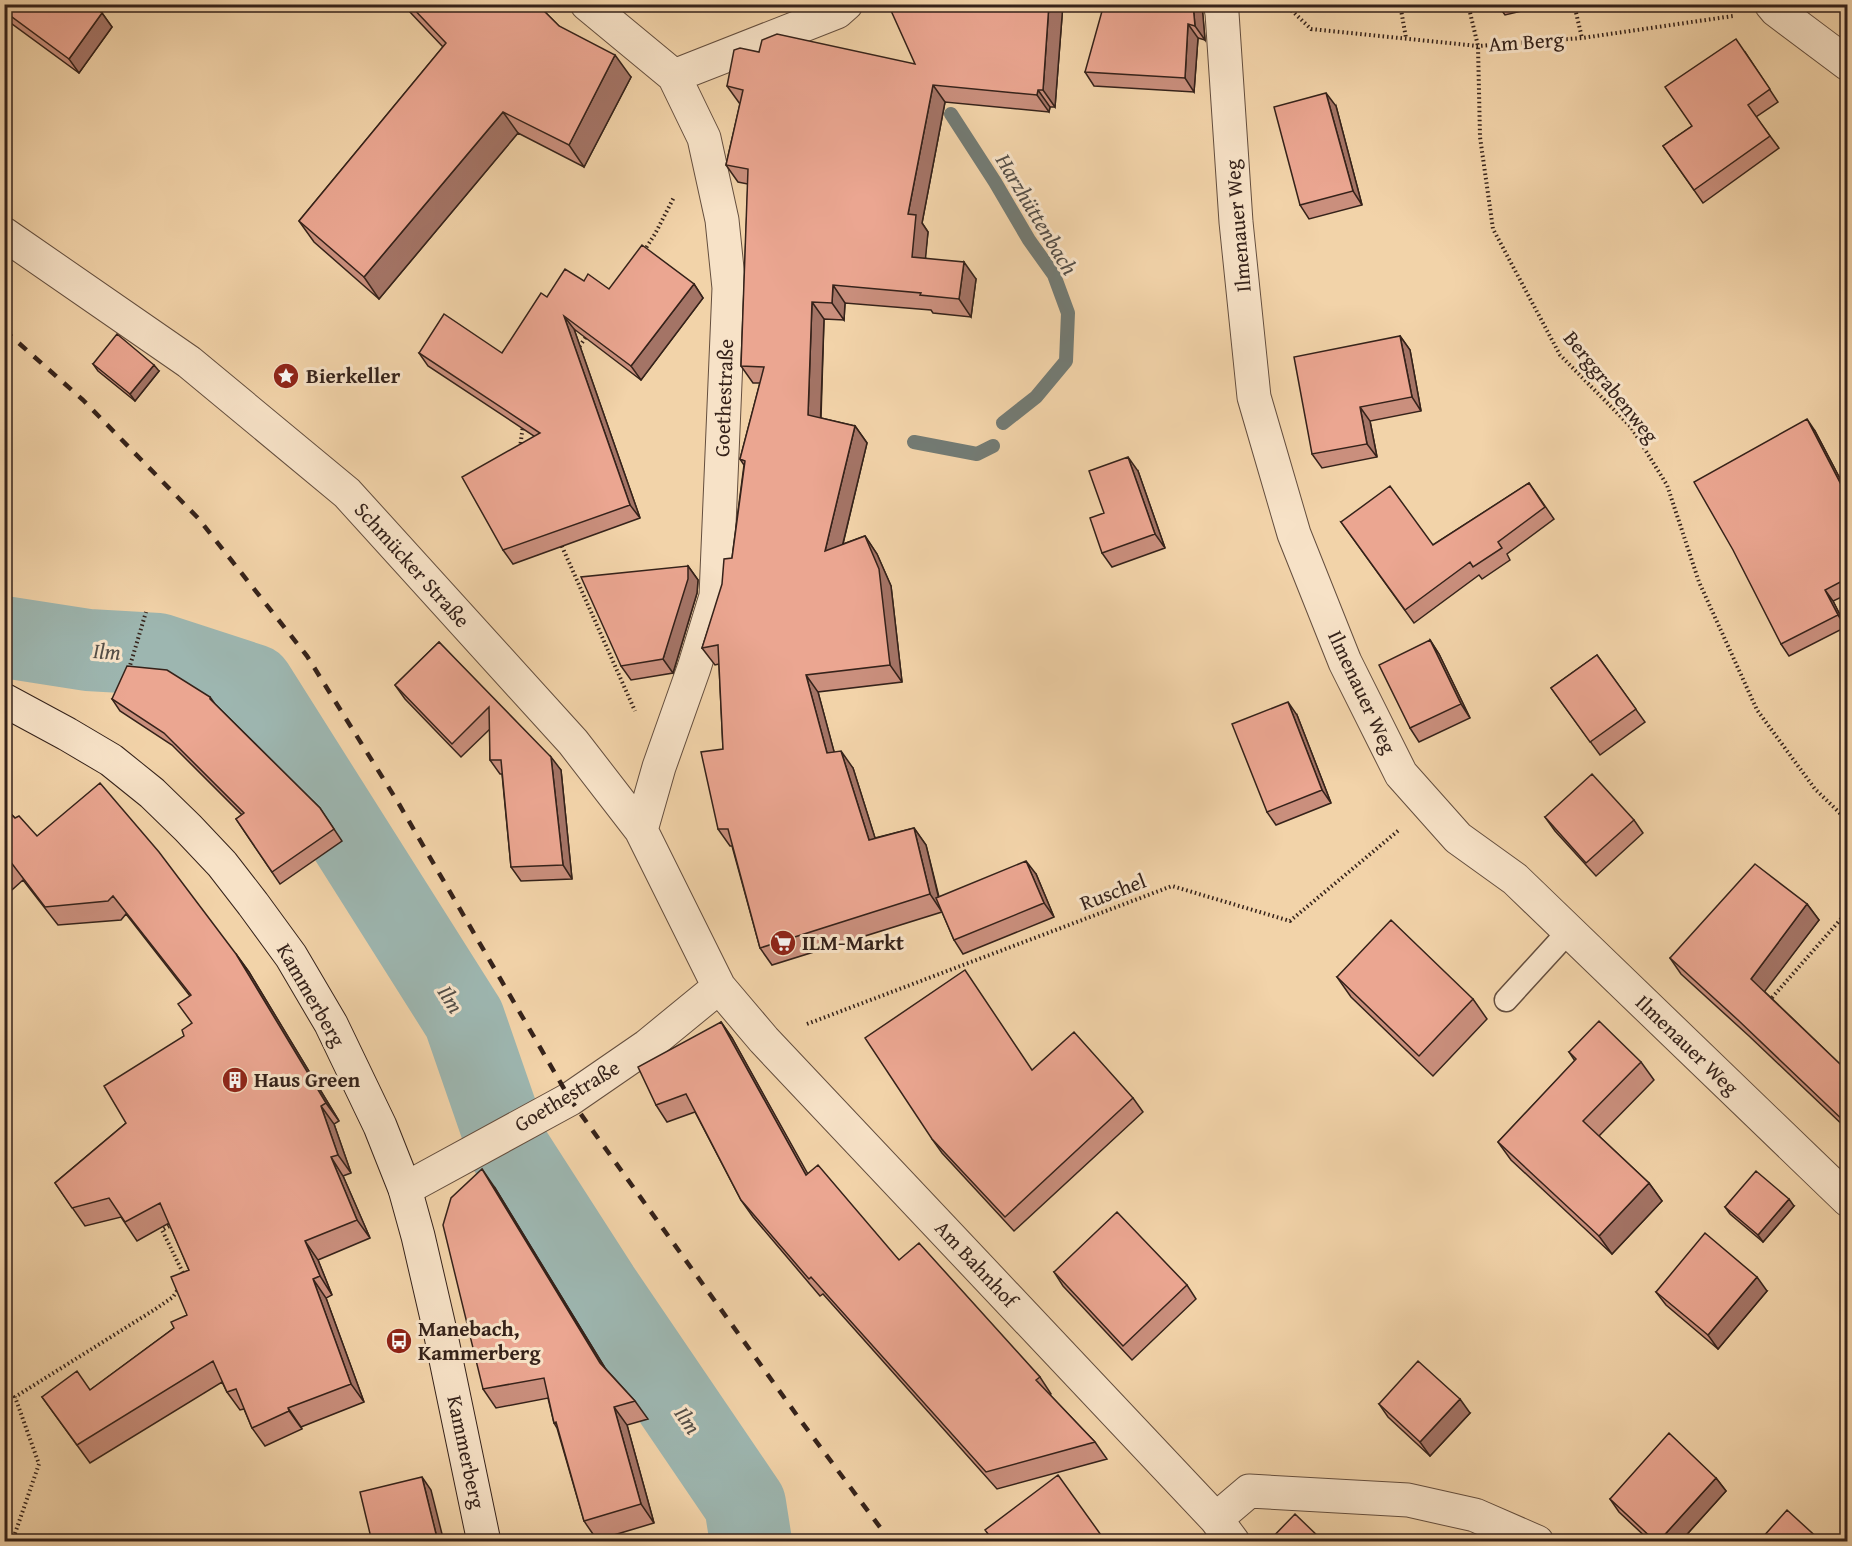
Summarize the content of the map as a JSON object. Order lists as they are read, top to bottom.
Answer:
{
  "streets": {
    "street": [
      "Ilmenauer Weg",
      "Goethestraße",
      "Schmücker Straße",
      "Kammerberg",
      "Am Bahnhof"
    ],
    "path": ["Am Berg", "Berggrabenweg", "Ruschel"]
  },
  "crossings": [
    ["Am Berg", "Berggrabenweg"],
    ["Ilmenauer Weg", "Ruschel"],
    ["Goethestraße", "Schmücker Straße"],
    ["Goethestraße", "Kammerberg"],
    ["Goethestraße", "Am Bahnhof"],
    ["Schmücker Straße", "Am Bahnhof"],
    ["Ruschel", "Am Bahnhof"]
  ],
  "water": ["Harzhüttenbach", "Ilm"],
  "places": {
    "place": ["Bierkeller"],
    "supermarket": ["ILM-Markt"],
    "building": ["Haus Green"],
    "bus stop": ["Manebach, Kammerberg"]
  }
}
